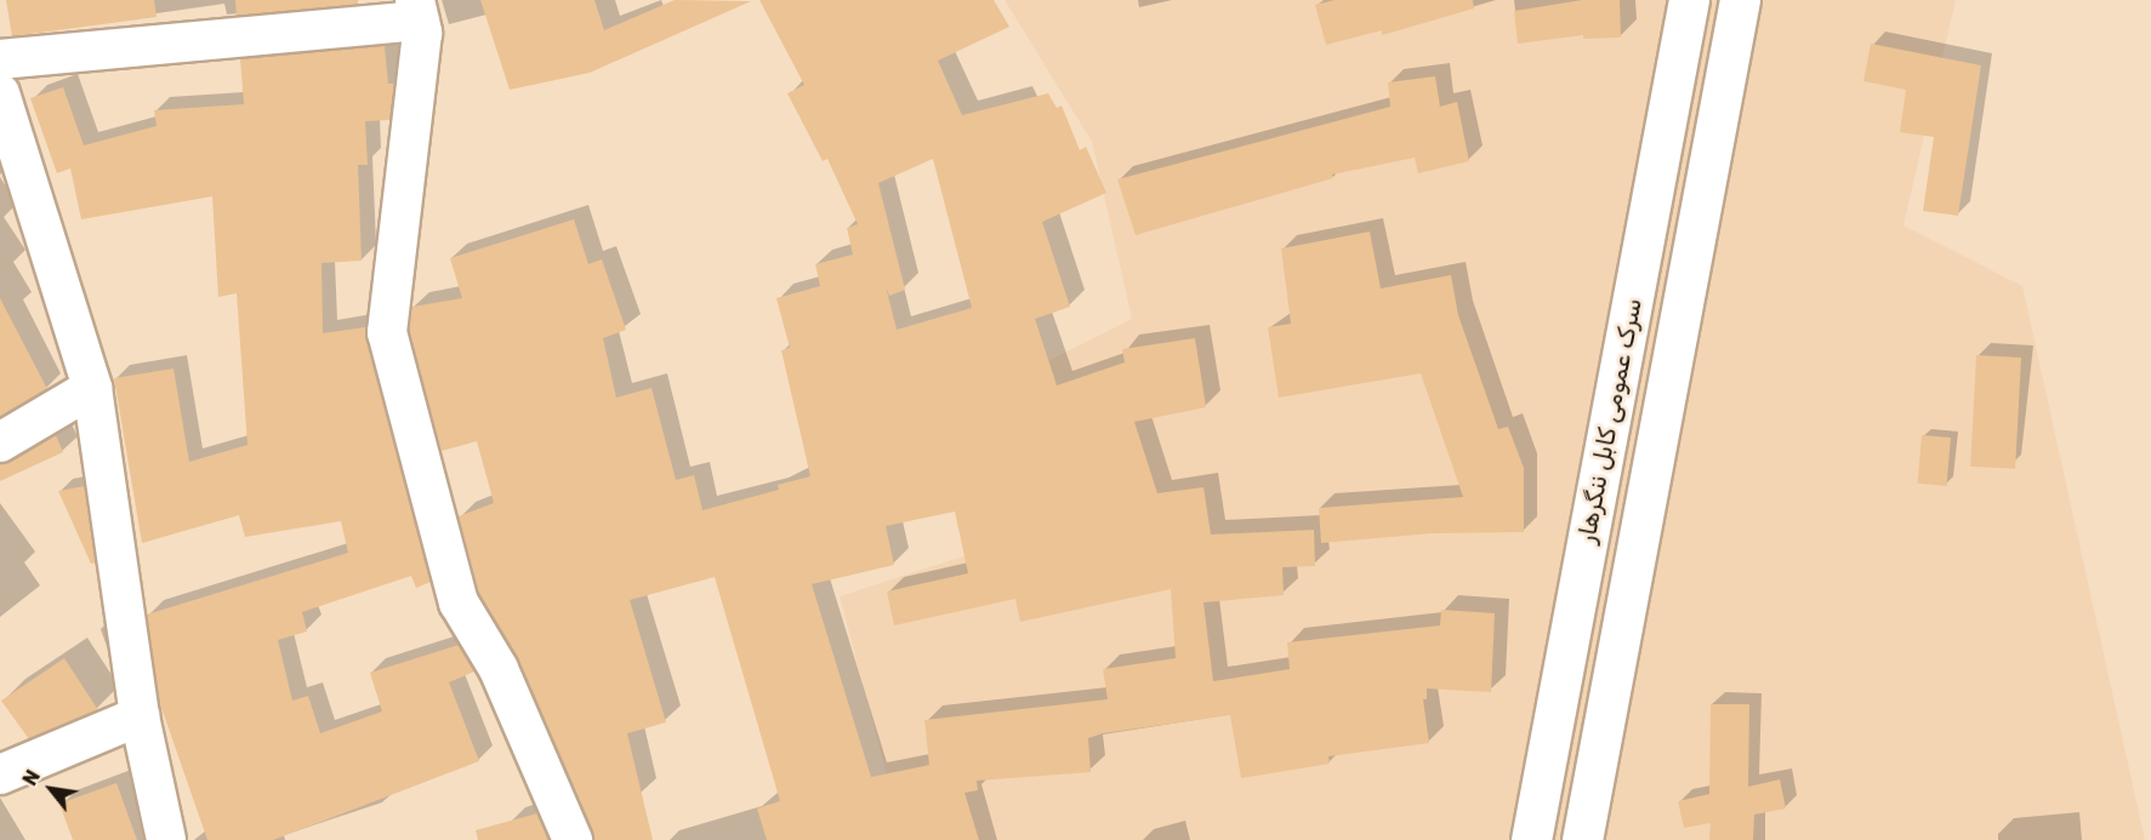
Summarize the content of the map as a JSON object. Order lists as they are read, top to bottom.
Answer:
{
  "streets": {
    "highway": ["سرک عمومی کابل ننگرهار"]
  },
  "north": "top left"
}
